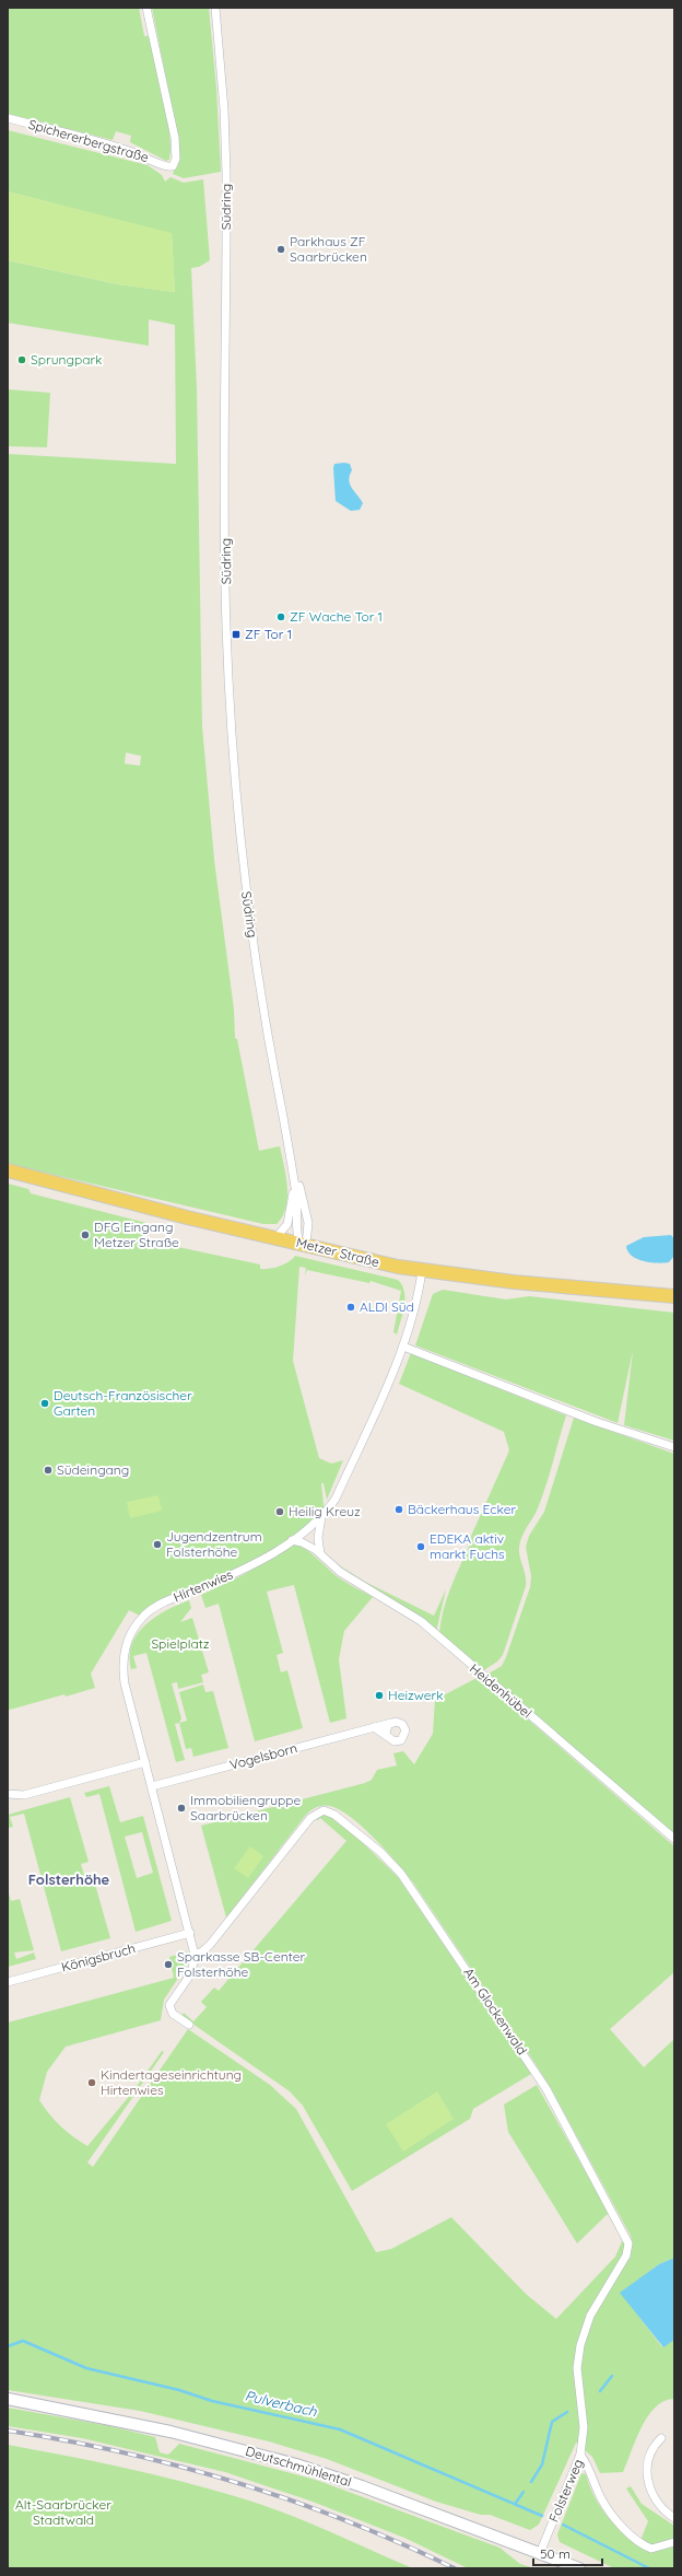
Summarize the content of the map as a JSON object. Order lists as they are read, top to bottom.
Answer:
{
  "streets": {
    "main road": ["Metzer Straße", "Deutschmühlental"],
    "street": [
      "Spichererbergstraße",
      "Südring",
      "Hirtenwies",
      "Heidenhübel",
      "Vogelsborn",
      "Königsbruch",
      "Am Glockenwald",
      "Folsterweg"
    ]
  },
  "crossings": [
    ["Südring", "Metzer Straße"],
    ["Metzer Straße", "Hirtenwies"],
    ["Hirtenwies", "Heidenhübel"],
    ["Hirtenwies", "Vogelsborn"],
    ["Hirtenwies", "Königsbruch"],
    ["Hirtenwies", "Am Glockenwald"],
    ["Am Glockenwald", "Folsterweg"],
    ["Deutschmühlental", "Folsterweg"]
  ],
  "districts": ["Folsterhöhe"],
  "water": ["Pulverbach"],
  "parks": ["Spielplatz", "Alt-Saarbrücker Stadtwald"],
  "places": {
    "other": [
      "Parkhaus ZF Saarbrücken",
      "Sprungpark",
      "ZF Wache Tor 1",
      "DFG Eingang Metzer Straße",
      "ALDI Süd",
      "Deutsch-Französischer Garten",
      "Südeingang",
      "Bäckerhaus Ecker",
      "Heilig Kreuz",
      "Jugendzentrum Folsterhöhe",
      "EDEKA aktiv markt Fuchs",
      "Heizwerk",
      "Immobiliengruppe Saarbrücken",
      "Sparkasse SB-Center Folsterhöhe",
      "Kindertageseinrichtung Hirtenwies"
    ],
    "transit": ["ZF Tor 1"]
  },
  "scale_bar": "50 m"
}
